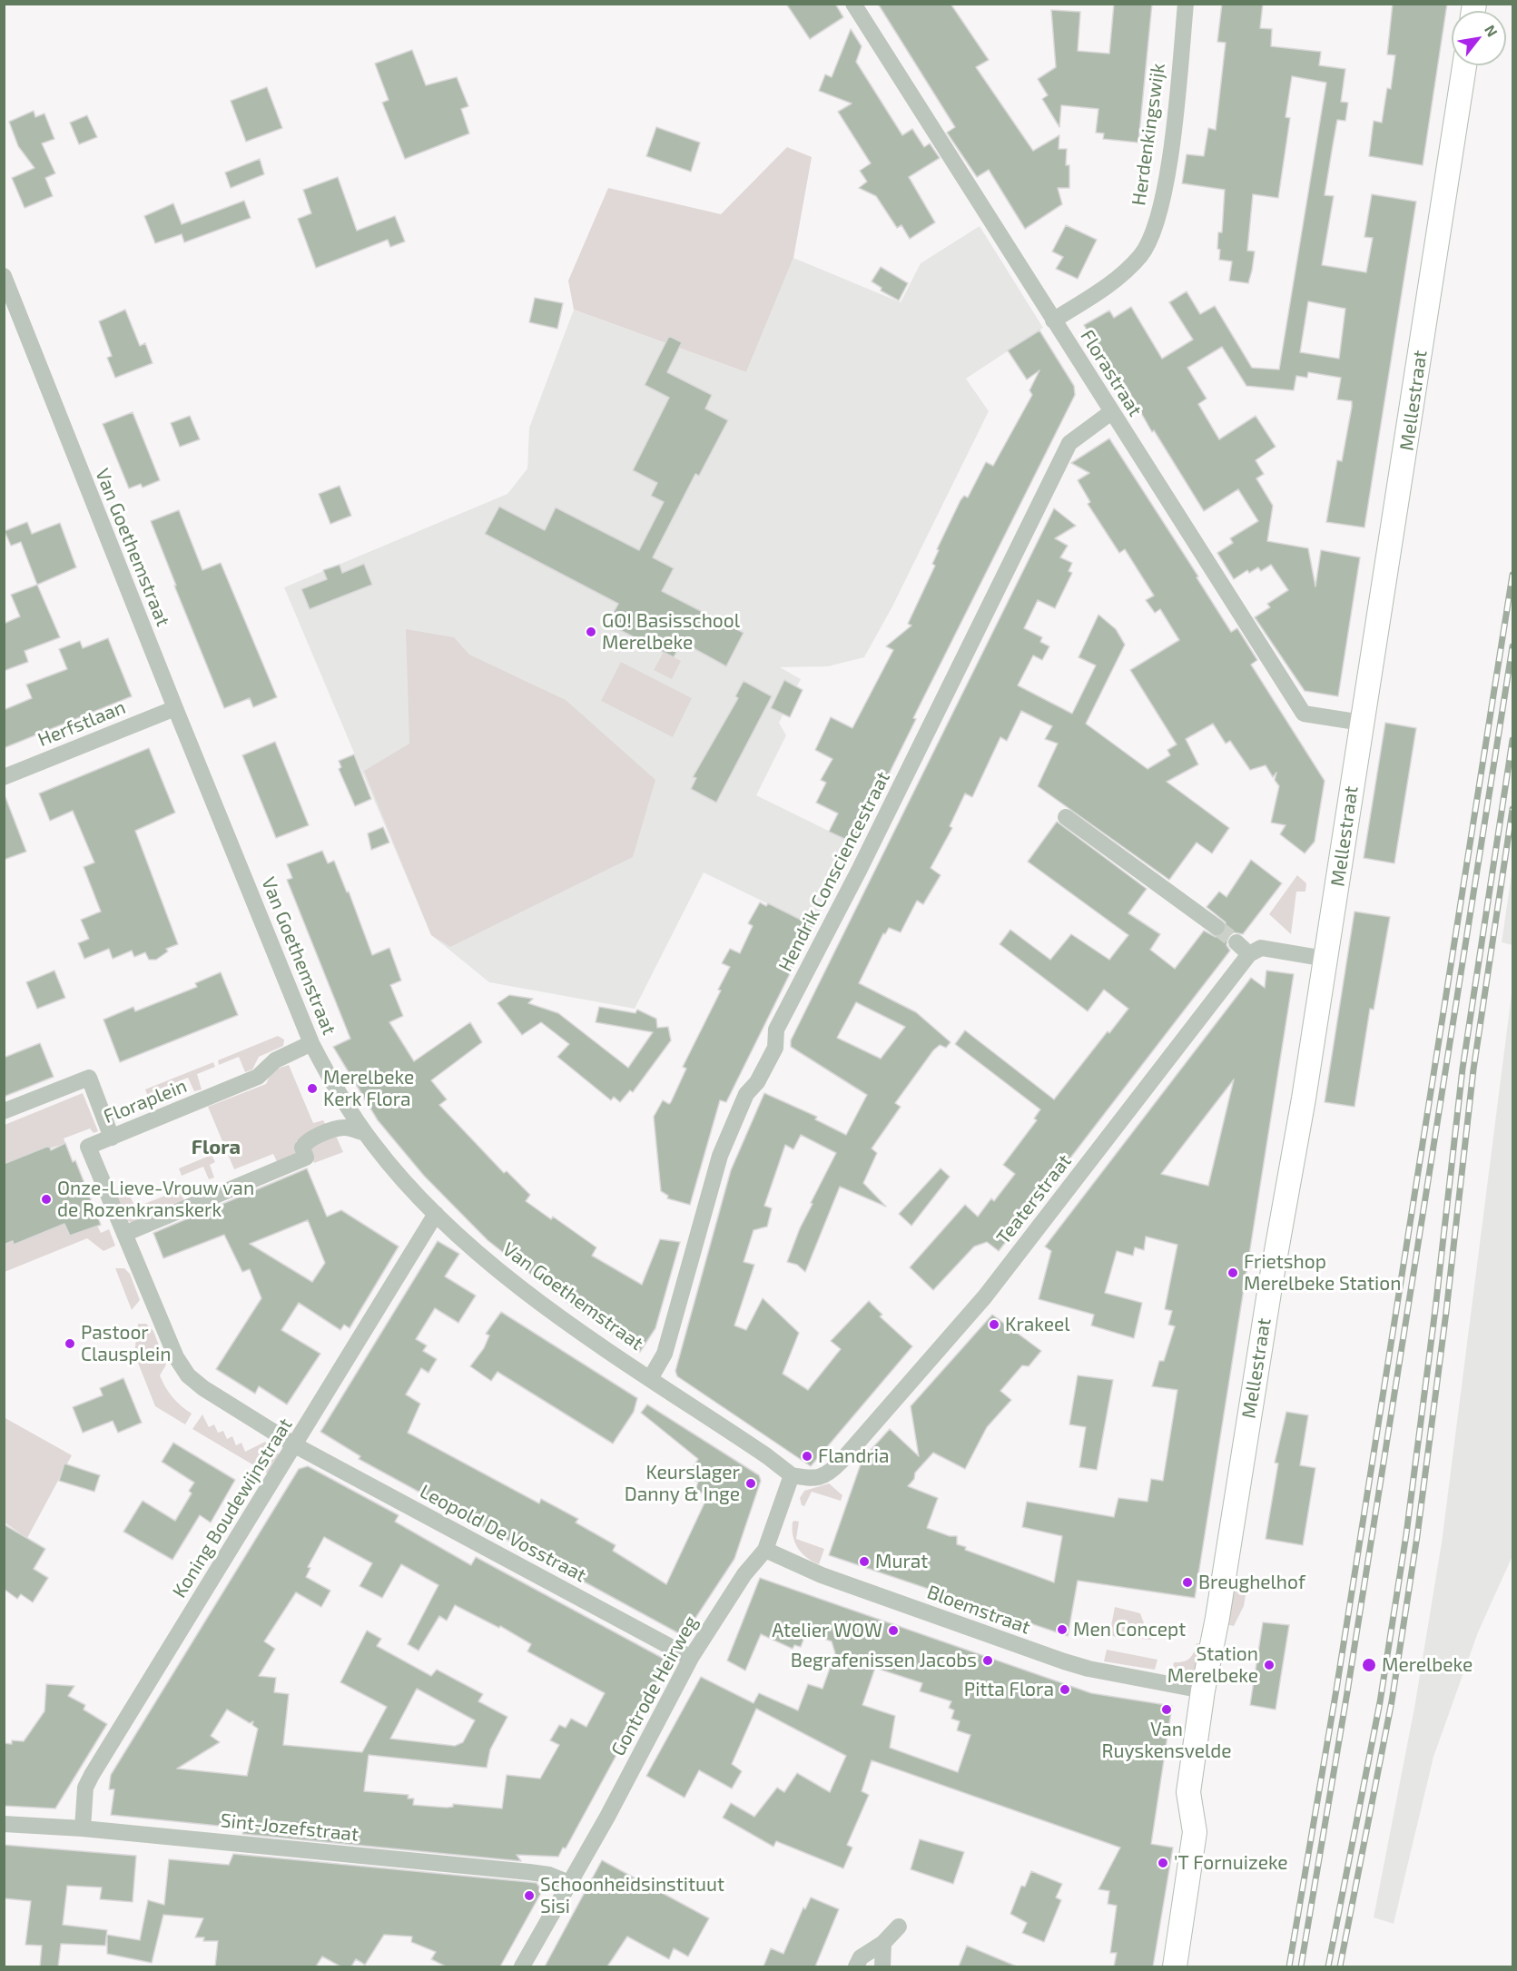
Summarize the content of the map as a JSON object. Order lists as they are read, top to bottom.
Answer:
{
  "streets": {
    "street": [
      "Herdenkingswijk",
      "Florastraat",
      "Mellestraat",
      "Van Goethemstraat",
      "Herfstlaan",
      "Hendrik Consciencestraat",
      "Floraplein",
      "Teaterstraat",
      "Koning Boudewijnstraat",
      "Leopold De Vosstraat",
      "Bloemstraat",
      "Gontrode Heirweg",
      "Sint-Jozefstraat"
    ]
  },
  "crossings": [
    ["Herdenkingswijk", "Florastraat"],
    ["Florastraat", "Mellestraat"],
    ["Florastraat", "Hendrik Consciencestraat"],
    ["Mellestraat", "Bloemstraat"],
    ["Van Goethemstraat", "Herfstlaan"],
    ["Van Goethemstraat", "Hendrik Consciencestraat"],
    ["Van Goethemstraat", "Floraplein"],
    ["Van Goethemstraat", "Teaterstraat"],
    ["Van Goethemstraat", "Koning Boudewijnstraat"],
    ["Van Goethemstraat", "Gontrode Heirweg"],
    ["Teaterstraat", "Gontrode Heirweg"],
    ["Koning Boudewijnstraat", "Leopold De Vosstraat"],
    ["Koning Boudewijnstraat", "Sint-Jozefstraat"],
    ["Leopold De Vosstraat", "Gontrode Heirweg"],
    ["Bloemstraat", "Gontrode Heirweg"],
    ["Gontrode Heirweg", "Sint-Jozefstraat"]
  ],
  "districts": ["Flora"],
  "places": [
    "GO! Basisschool Merelbeke",
    "Merelbeke Kerk Flora",
    "Onze-Lieve-Vrouw van de Rozenkranskerk",
    "Frietshop Merelbeke Station",
    "Krakeel",
    "Pastoor Clausplein",
    "Flandria",
    "Keurslager Danny & Inge",
    "Murat",
    "Breughelhof",
    "Men Concept",
    "Atelier WOW",
    "Begrafenissen Jacobs",
    "Station Merelbeke",
    "Merelbeke",
    "Pitta Flora",
    "Van Ruyskensvelde",
    "'T Fornuizeke",
    "Schoonheidsinstituut Sisi"
  ],
  "north": "top right"
}
